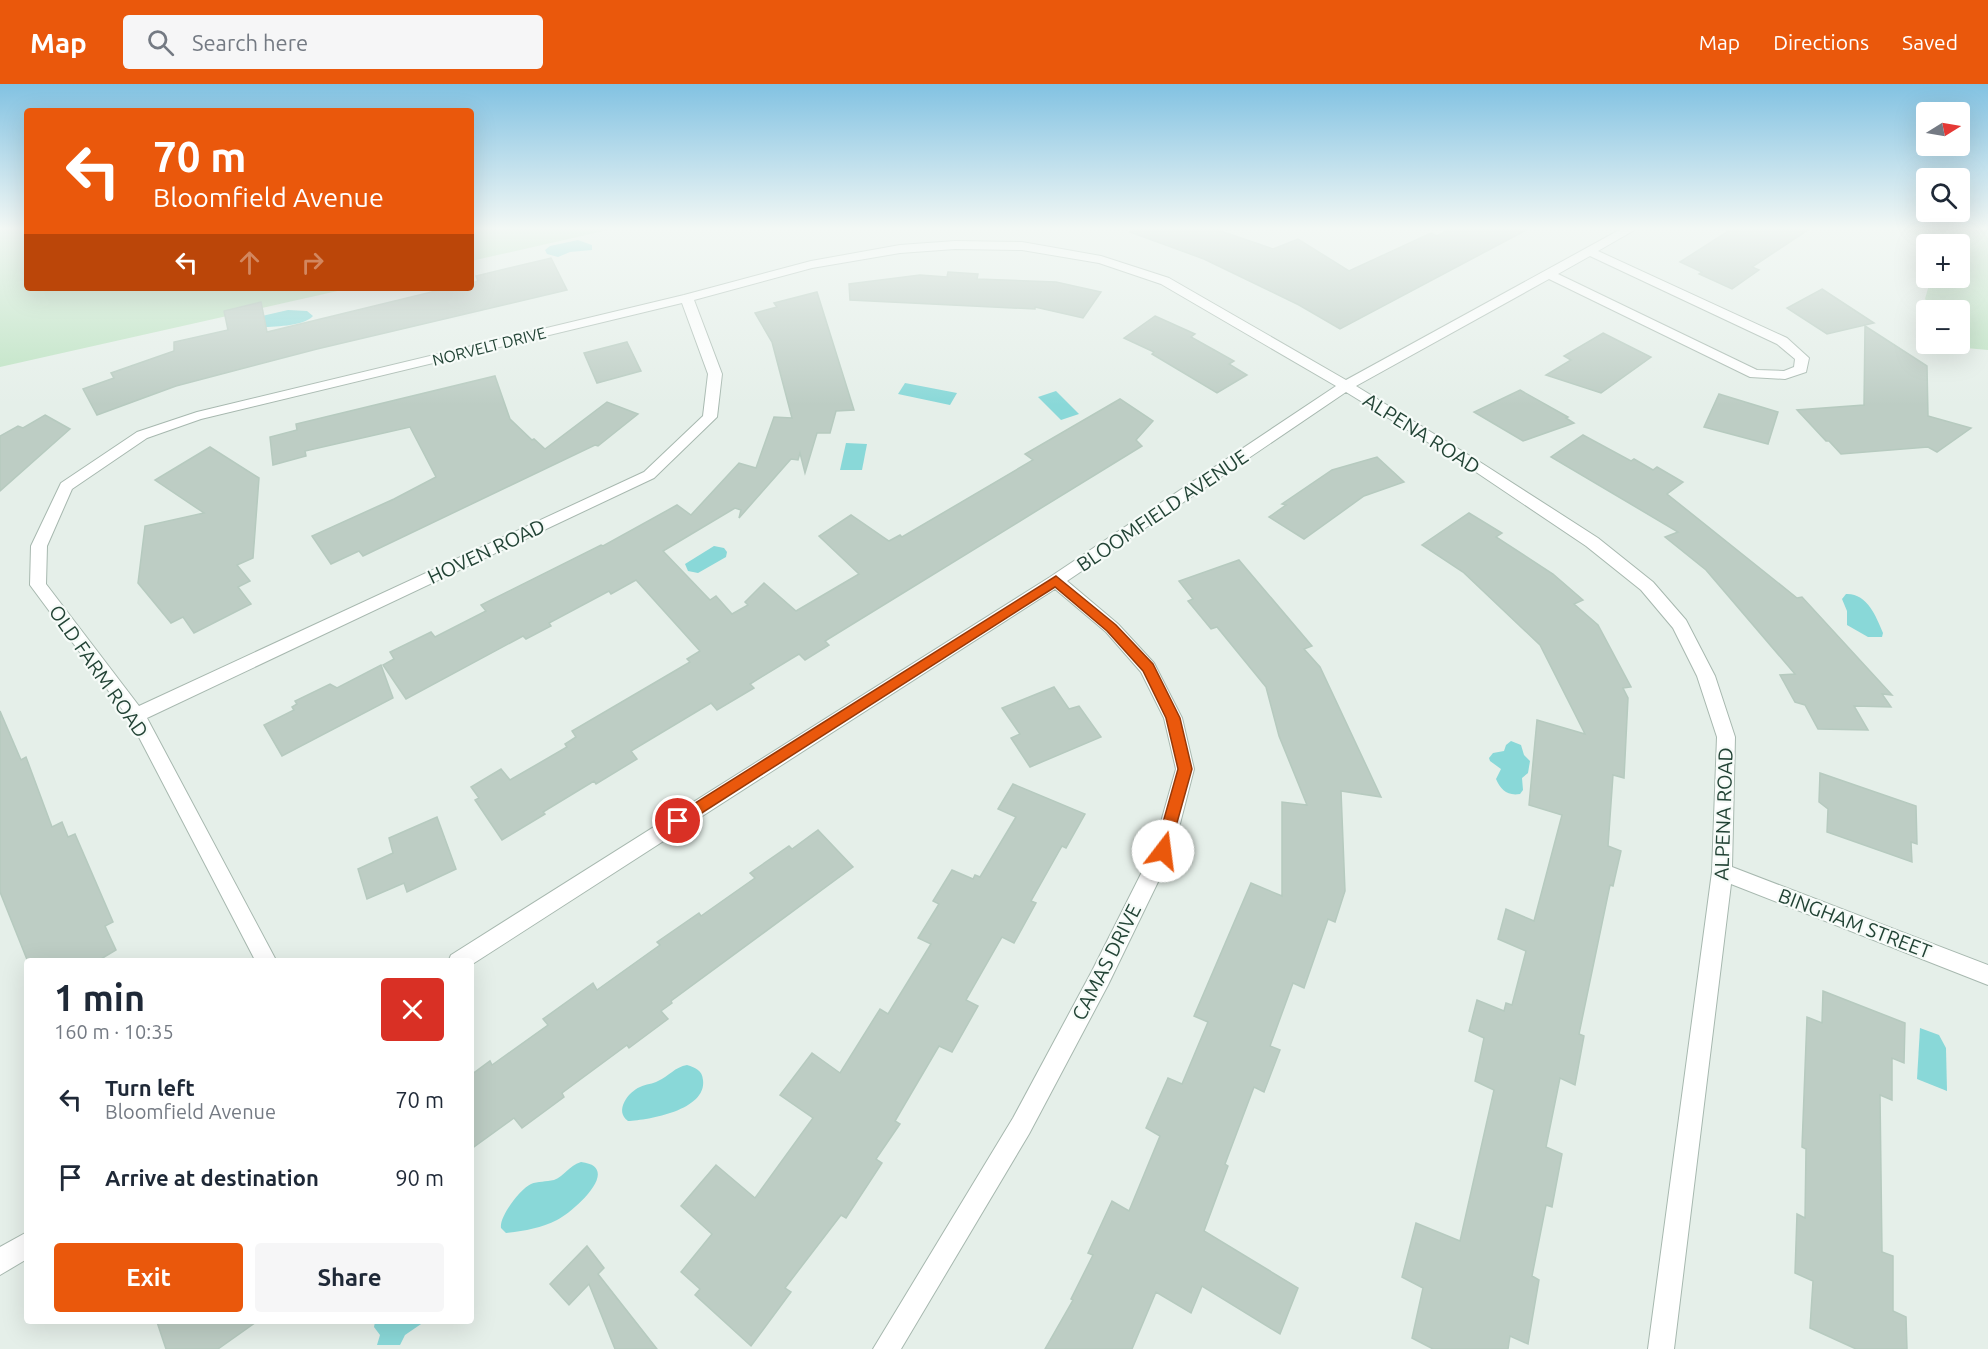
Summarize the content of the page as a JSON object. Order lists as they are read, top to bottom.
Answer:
{
  "streets": {
    "street": [
      "NORVELT DRIVE",
      "ALPENA ROAD",
      "BLOOMFIELD AVENUE",
      "HOVEN ROAD",
      "OLD FARM ROAD",
      "BINGHAM STREET",
      "CAMAS DRIVE"
    ]
  },
  "crossings": [
    ["NORVELT DRIVE", "ALPENA ROAD"],
    ["NORVELT DRIVE", "BLOOMFIELD AVENUE"],
    ["NORVELT DRIVE", "HOVEN ROAD"],
    ["NORVELT DRIVE", "OLD FARM ROAD"],
    ["ALPENA ROAD", "BLOOMFIELD AVENUE"],
    ["ALPENA ROAD", "BINGHAM STREET"],
    ["BLOOMFIELD AVENUE", "CAMAS DRIVE"],
    ["HOVEN ROAD", "OLD FARM ROAD"]
  ],
  "north": "right",
  "page": {
    "header": "Map",
    "search": "Search here",
    "nav": ["Map", "Directions", "Saved"],
    "map_buttons": ["+", "−"],
    "turn": ["70 m", "Bloomfield Avenue"],
    "heading": ["1 min", "160 m · 10:35"],
    "list": [
      {
        "name": "Turn left",
        "note": "Bloomfield Avenue",
        "value": "70 m"
      },
      {
        "name": "Arrive at destination",
        "value": "90 m"
      }
    ],
    "buttons": ["Exit", "Share"]
  }
}
